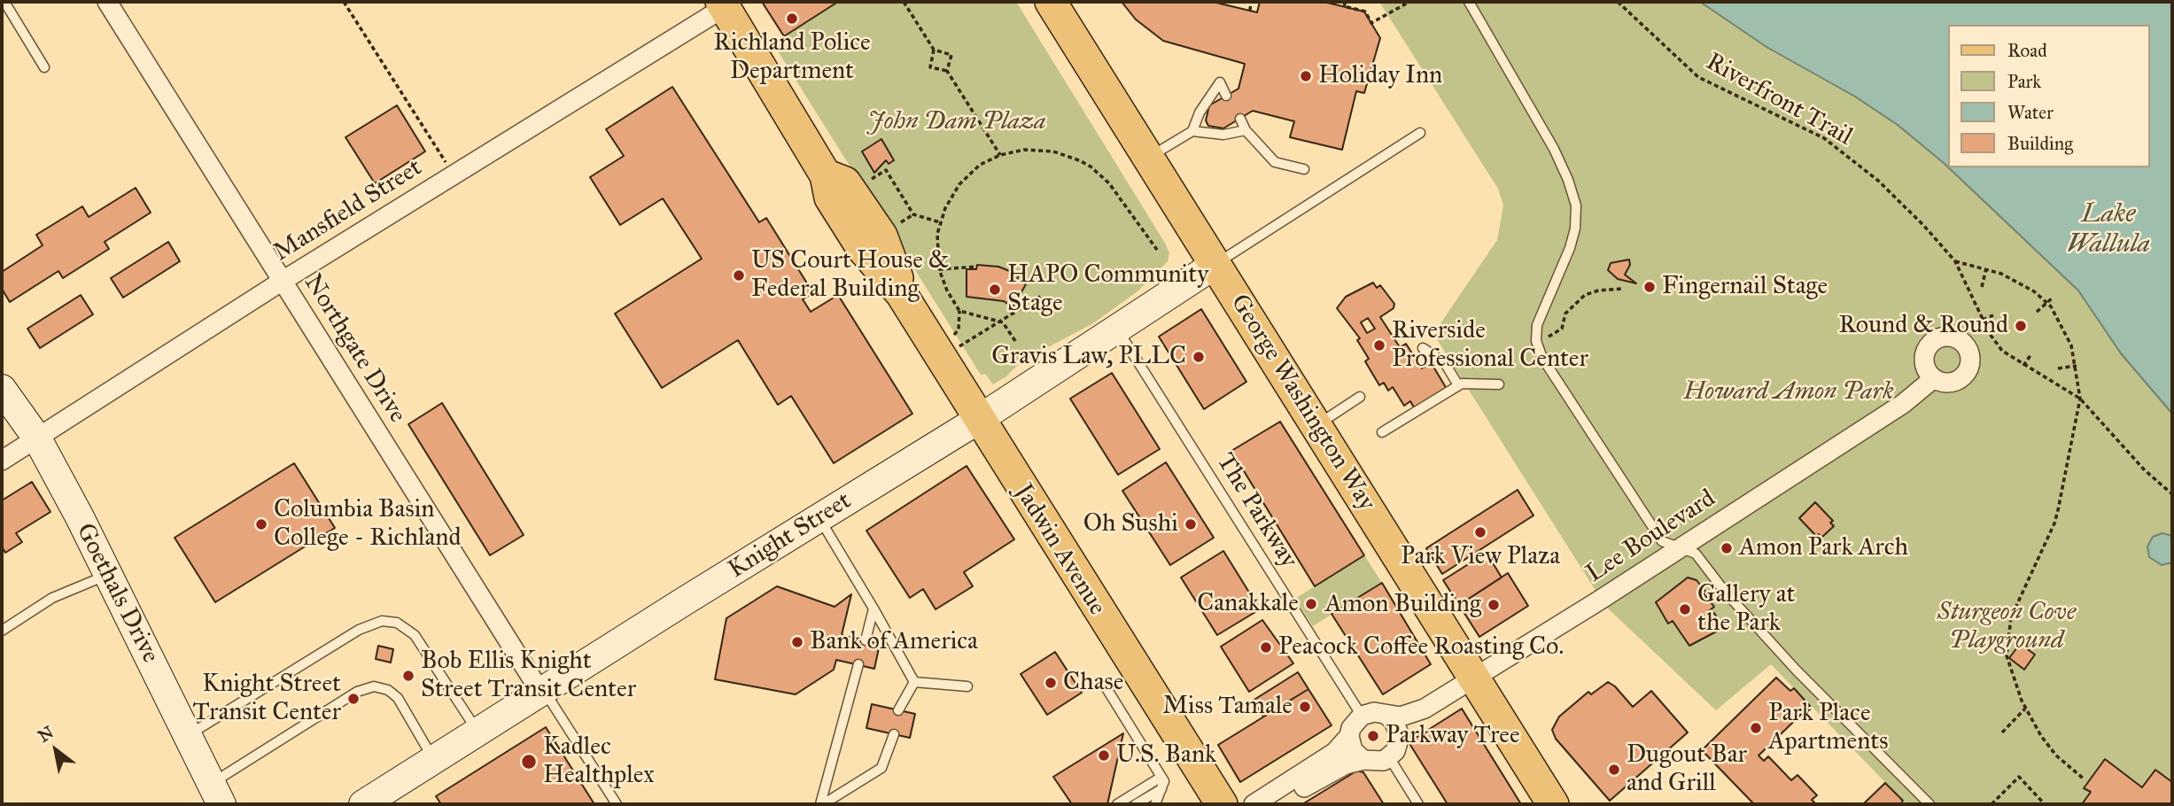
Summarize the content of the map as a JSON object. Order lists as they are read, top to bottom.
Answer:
{
  "streets": {
    "main road": ["George Washington Way", "Jadwin Avenue"],
    "street": [
      "Mansfield Street",
      "Northgate Drive",
      "Knight Street",
      "Lee Boulevard",
      "Goethals Drive"
    ],
    "lane": ["The Parkway"],
    "path": ["Riverfront Trail"]
  },
  "crossings": [
    ["Mansfield Street", "Northgate Drive"],
    ["Mansfield Street", "Jadwin Avenue"],
    ["Mansfield Street", "Goethals Drive"],
    ["Northgate Drive", "Knight Street"],
    ["George Washington Way", "Knight Street"],
    ["George Washington Way", "Lee Boulevard"],
    ["The Parkway", "Knight Street"],
    ["The Parkway", "Lee Boulevard"],
    ["Knight Street", "Jadwin Avenue"]
  ],
  "water": ["Lake Wallula"],
  "parks": ["John Dam Plaza", "Howard Amon Park", "Sturgeon Cove Playground"],
  "places": [
    "Richland Police Department",
    "Holiday Inn",
    "US Court House & Federal Building",
    "Fingernail Stage",
    "HAPO Community Stage",
    "Round & Round",
    "Riverside Professional Center",
    "Gravis Law, PLLC",
    "Columbia Basin College - Richland",
    "Oh Sushi",
    "Park View Plaza",
    "Amon Park Arch",
    "Canakkale",
    "Amon Building",
    "Gallery at the Park",
    "Bank of America",
    "Peacock Coffee Roasting Co.",
    "Bob Ellis Knight Street Transit Center",
    "Chase",
    "Knight Street Transit Center",
    "Miss Tamale",
    "Park Place Apartments",
    "Parkway Tree",
    "U.S. Bank",
    "Kadlec Healthplex",
    "Dugout Bar and Grill"
  ],
  "legend": [
    "Road",
    "Park",
    "Water",
    "Building"
  ],
  "north": "top left"
}
